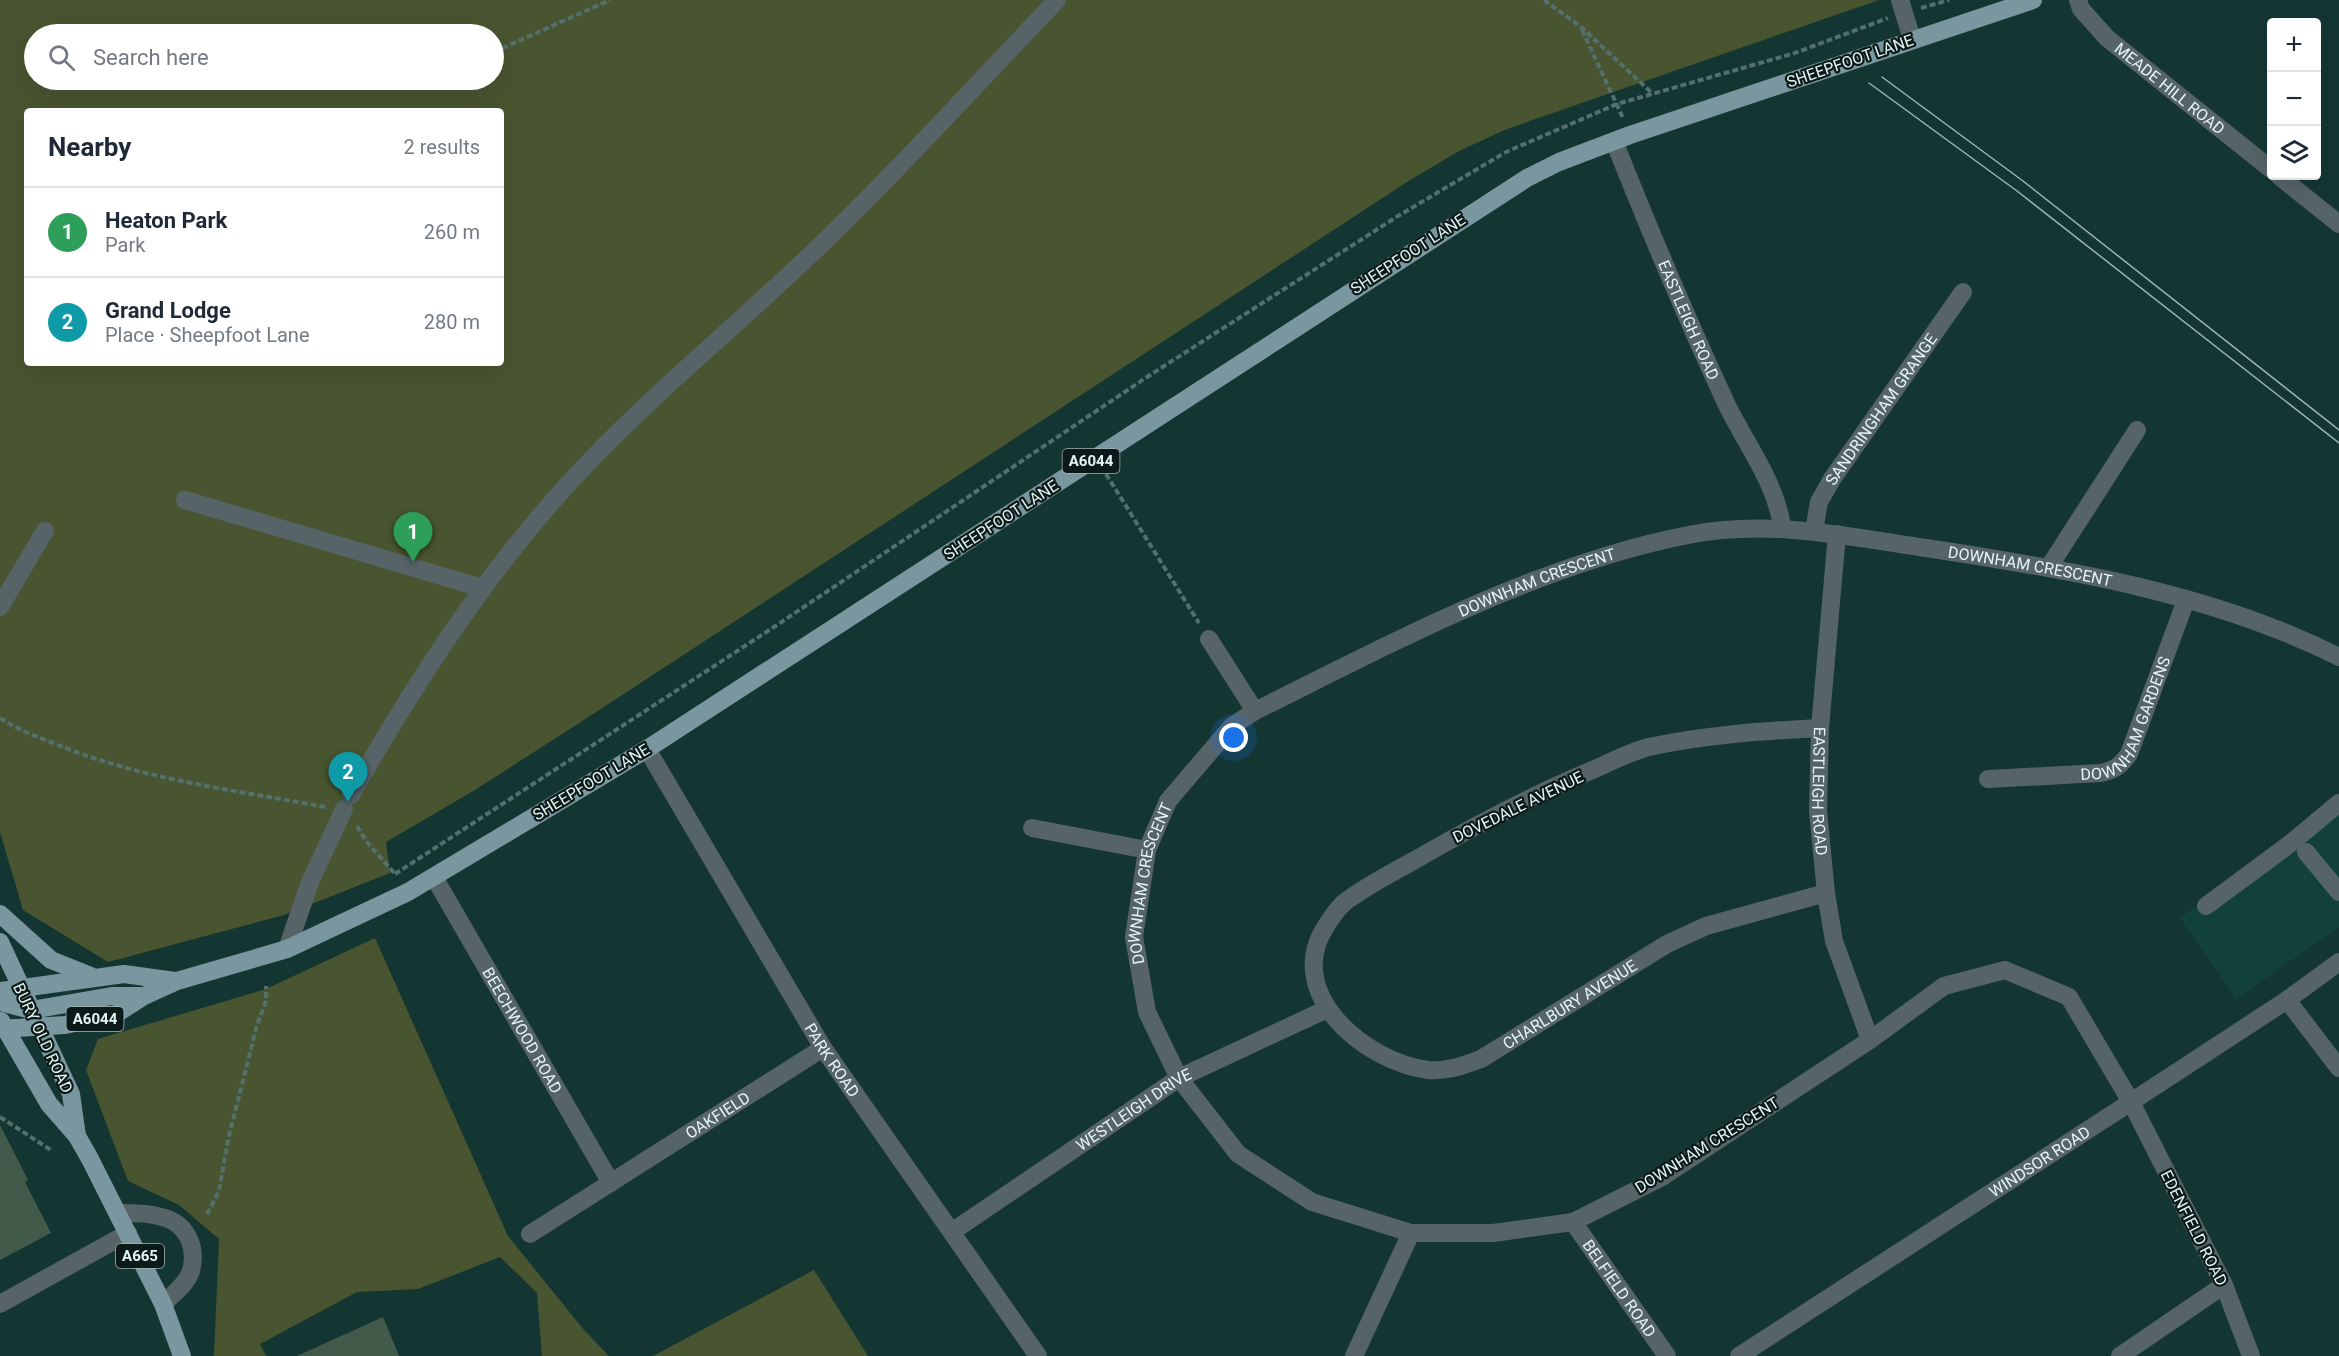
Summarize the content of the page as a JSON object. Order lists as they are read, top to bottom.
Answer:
{
  "streets": {
    "main road": [
      "SHEEPFOOT LANE",
      "A6044",
      "BURY OLD ROAD",
      "A665"
    ],
    "street": [
      "MEADE HILL ROAD",
      "EASTLEIGH ROAD",
      "SANDRINGHAM GRANGE",
      "DOWNHAM CRESCENT",
      "DOWNHAM GARDENS",
      "DOVEDALE AVENUE",
      "CHARLBURY AVENUE",
      "BEECHWOOD ROAD",
      "PARK ROAD",
      "WESTLEIGH DRIVE",
      "OAKFIELD",
      "WINDSOR ROAD",
      "EDENFIELD ROAD",
      "BELFIELD ROAD"
    ]
  },
  "crossings": [
    ["SHEEPFOOT LANE", "EASTLEIGH ROAD"],
    ["SHEEPFOOT LANE", "BEECHWOOD ROAD"],
    ["SHEEPFOOT LANE", "BURY OLD ROAD"],
    ["SHEEPFOOT LANE", "PARK ROAD"],
    ["EASTLEIGH ROAD", "DOWNHAM CRESCENT"],
    ["EASTLEIGH ROAD", "DOVEDALE AVENUE"],
    ["EASTLEIGH ROAD", "CHARLBURY AVENUE"],
    ["SANDRINGHAM GRANGE", "DOWNHAM CRESCENT"],
    ["DOWNHAM CRESCENT", "DOWNHAM GARDENS"],
    ["DOWNHAM CRESCENT", "WESTLEIGH DRIVE"],
    ["DOWNHAM CRESCENT", "WINDSOR ROAD"],
    ["DOWNHAM CRESCENT", "EDENFIELD ROAD"],
    ["DOWNHAM CRESCENT", "BELFIELD ROAD"],
    ["DOVEDALE AVENUE", "CHARLBURY AVENUE"],
    ["DOVEDALE AVENUE", "WESTLEIGH DRIVE"],
    ["CHARLBURY AVENUE", "WESTLEIGH DRIVE"],
    ["BEECHWOOD ROAD", "OAKFIELD"],
    ["PARK ROAD", "WESTLEIGH DRIVE"],
    ["PARK ROAD", "OAKFIELD"],
    ["WINDSOR ROAD", "EDENFIELD ROAD"]
  ],
  "page": {
    "map_buttons": ["+", "−"],
    "search": "Search here",
    "heading": ["Nearby", "2 results"],
    "list": [
      {
        "mark": "1",
        "name": "Heaton Park",
        "note": "Park",
        "value": "260 m"
      },
      {
        "mark": "2",
        "name": "Grand Lodge",
        "note": "Place · Sheepfoot Lane",
        "value": "280 m"
      }
    ],
    "pins": ["1", "2"]
  }
}
